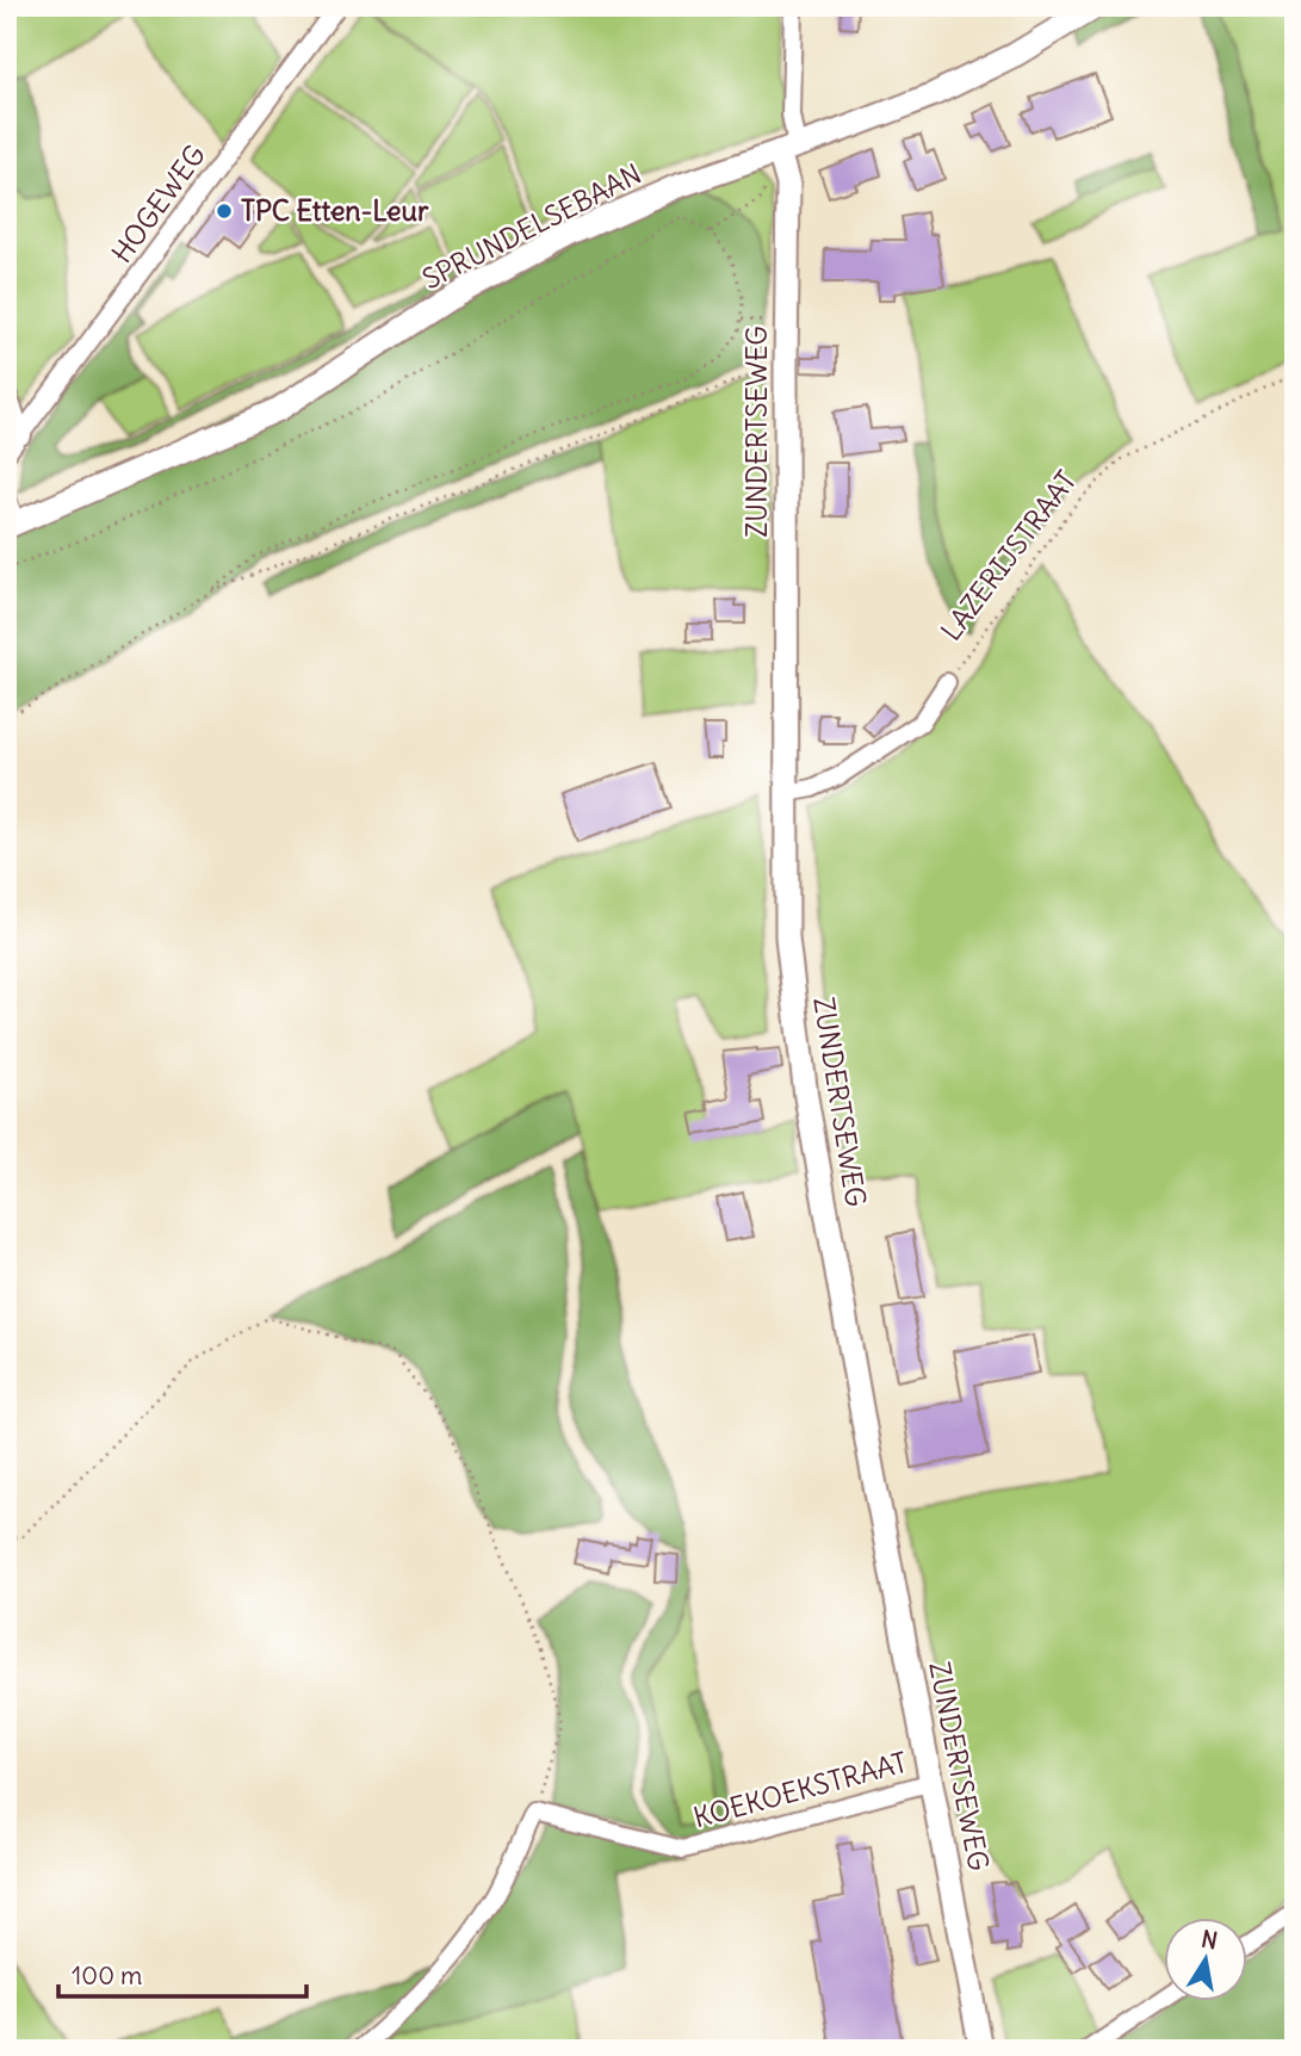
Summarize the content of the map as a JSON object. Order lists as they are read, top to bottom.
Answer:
{
  "streets": {
    "street": [
      "HOGEWEG",
      "SPRUNDELSEBAAN",
      "ZUNDERTSEWEG",
      "LAZERIJSTRAAT",
      "KOEKOEKSTRAAT"
    ]
  },
  "crossings": [
    ["SPRUNDELSEBAAN", "ZUNDERTSEWEG"],
    ["ZUNDERTSEWEG", "LAZERIJSTRAAT"],
    ["ZUNDERTSEWEG", "KOEKOEKSTRAAT"]
  ],
  "places": ["TPC Etten-Leur"],
  "scale_bar": "100 m",
  "north": "top"
}
